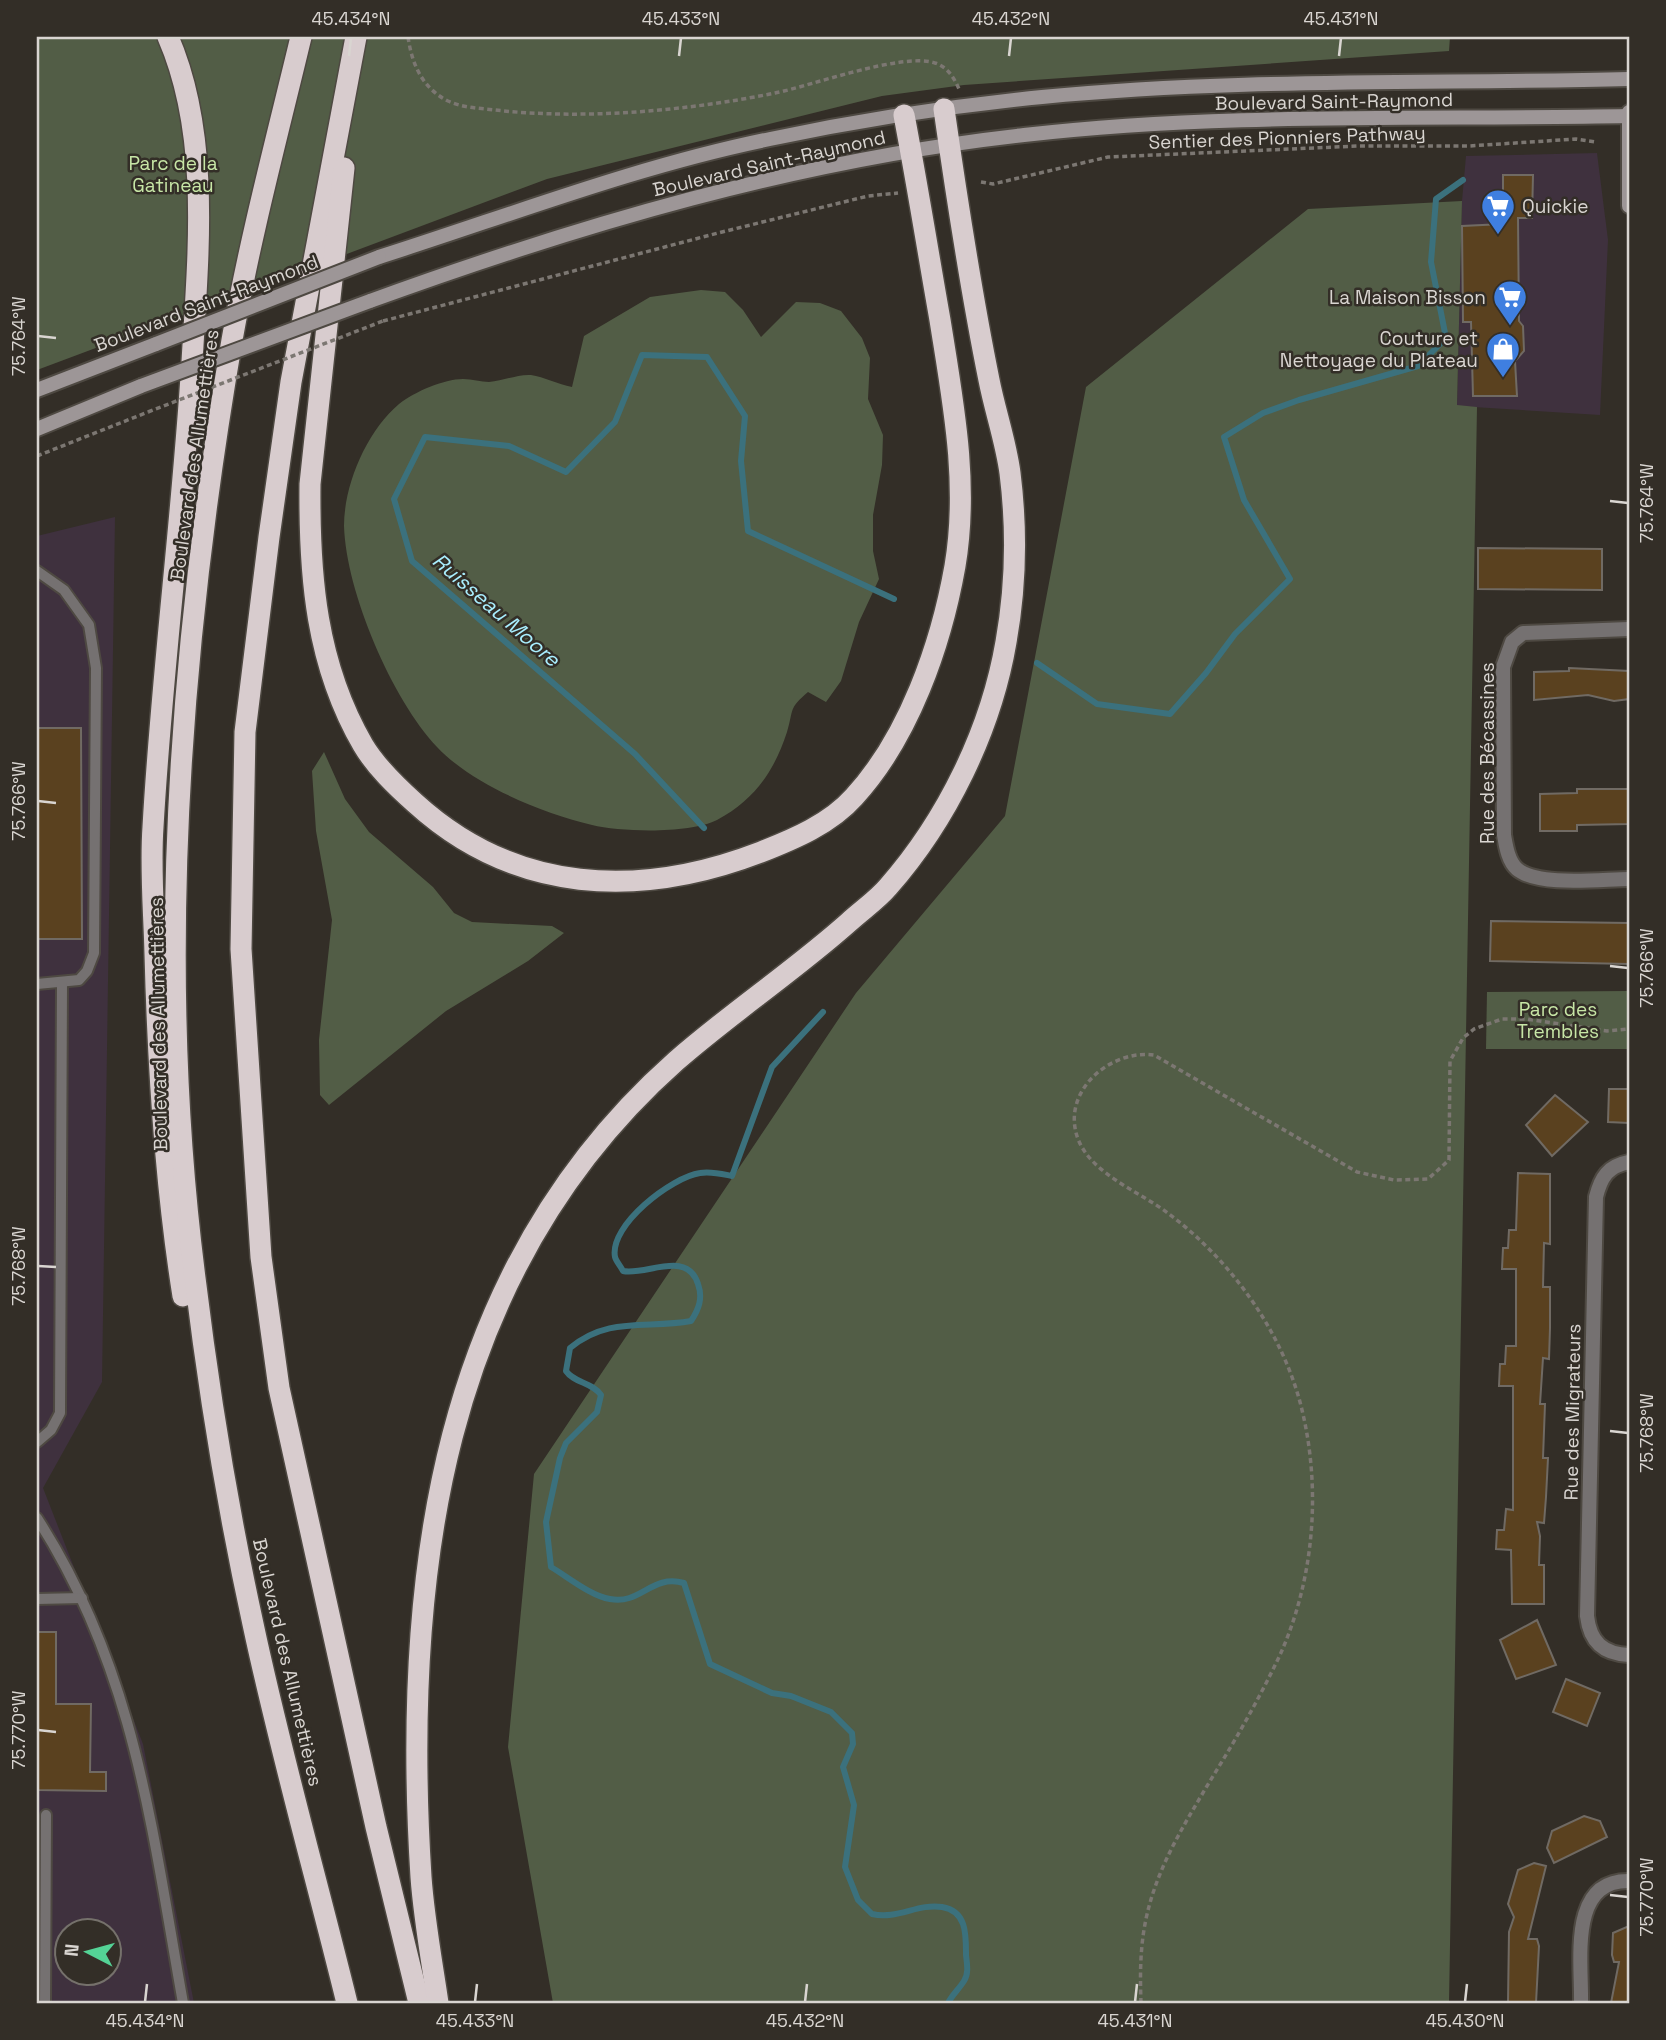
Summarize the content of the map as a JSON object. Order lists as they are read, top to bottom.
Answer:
{
  "streets": {
    "highway": ["Boulevard des Allumettières"],
    "main road": ["Boulevard Saint-Raymond"],
    "street": ["Rue des Bécassines", "Rue des Migrateurs"],
    "path": ["Sentier des Pionniers Pathway"]
  },
  "water": ["Ruisseau Moore"],
  "parks": ["Parc de la Gatineau", "Parc des Trembles"],
  "places": {
    "supermarket": ["Quickie", "La Maison Bisson"],
    "shop": ["Couture et Nettoyage du Plateau"]
  },
  "north": "left",
  "coordinates": [
    "45.434°N",
    "45.433°N",
    "45.432°N",
    "45.431°N",
    "75.764°W",
    "75.766°W",
    "75.768°W",
    "75.770°W",
    "45.430°N"
  ]
}
